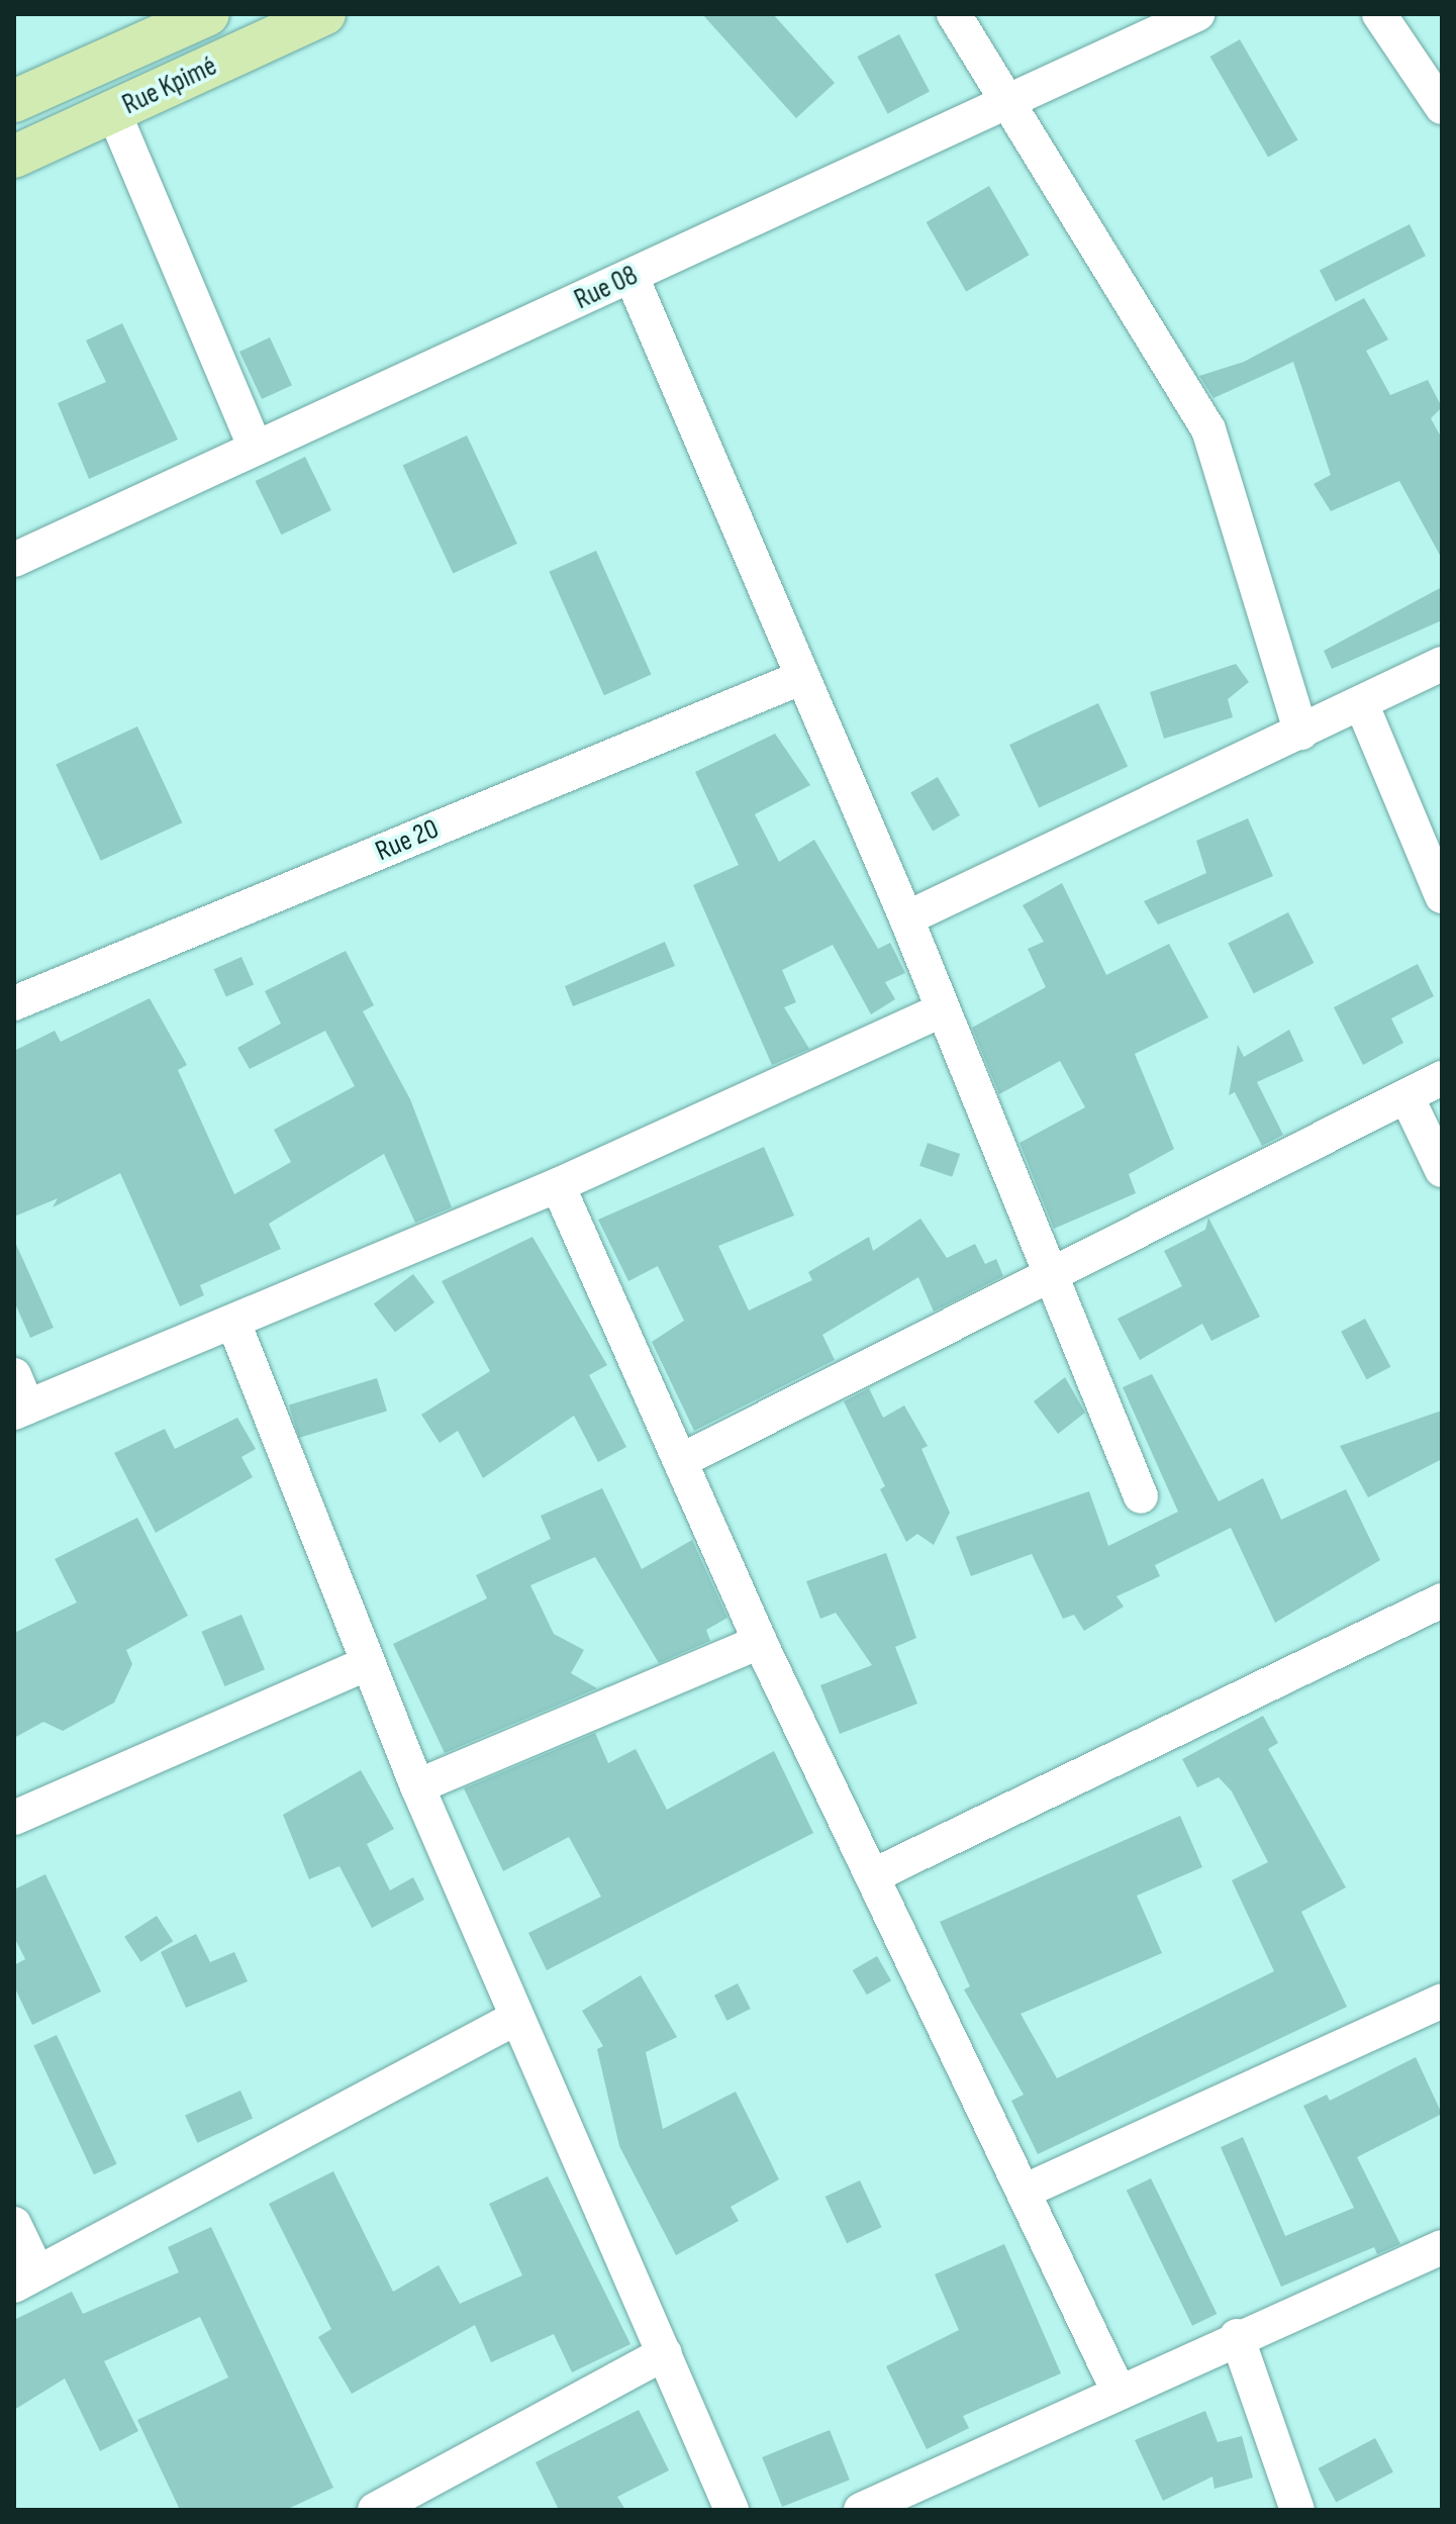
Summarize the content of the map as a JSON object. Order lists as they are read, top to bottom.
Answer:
{
  "streets": {
    "main road": ["Rue Kpimé"],
    "street": ["Rue 08", "Rue 20"]
  }
}
